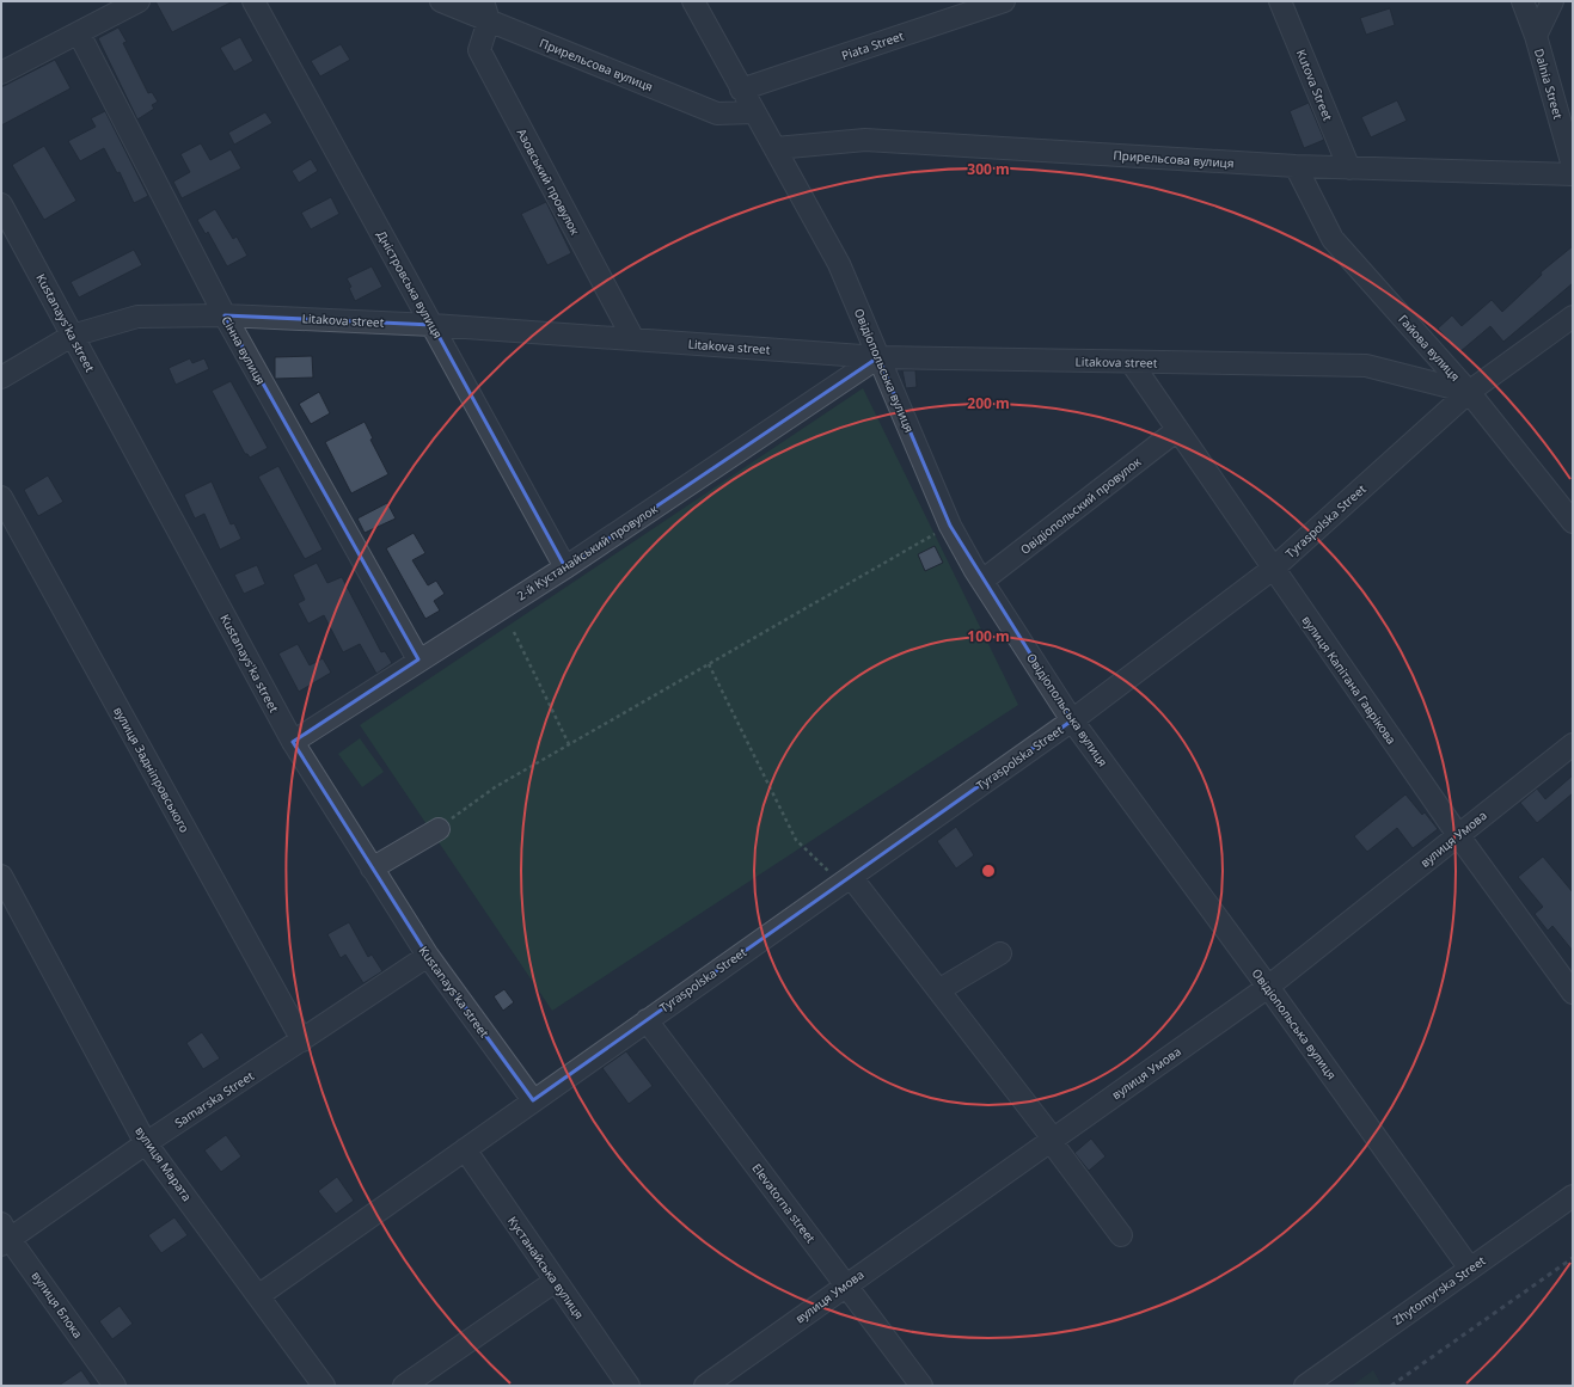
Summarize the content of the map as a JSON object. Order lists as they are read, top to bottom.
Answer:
{
  "streets": {
    "street": [
      "Piata Street",
      "Прирельсова вулиця",
      "Dalnia Street",
      "Kutova Street",
      "Азовський провулок",
      "Дністровська вулиця",
      "Litakova street",
      "Kustanays'ka street",
      "Гайова вулиця",
      "Сінна вулиця",
      "Овідіопольська вулиця",
      "Овідіопольский провулок",
      "Tyraspolska Street",
      "2-й Кустанайський провулок",
      "вулиця Капітана Гаврікова",
      "вулиця Задніпровського",
      "вулиця Умова",
      "Samarska Street",
      "вулиця Марата",
      "Elevatorna street",
      "Кустанайська вулиця",
      "Zhytomyrska Street",
      "вулиця Блока"
    ]
  },
  "crossings": [
    ["Piata Street", "Овідіопольська вулиця"],
    ["Прирельсова вулиця", "Kutova Street"],
    ["Прирельсова вулиця", "Азовський провулок"],
    ["Прирельсова вулиця", "Гайова вулиця"],
    ["Прирельсова вулиця", "Овідіопольська вулиця"],
    ["Азовський провулок", "Litakova street"],
    ["Дністровська вулиця", "Litakova street"],
    ["Дністровська вулиця", "2-й Кустанайський провулок"],
    ["Litakova street", "Kustanays'ka street"],
    ["Litakova street", "Гайова вулиця"],
    ["Litakova street", "Сінна вулиця"],
    ["Litakova street", "Овідіопольська вулиця"],
    ["Litakova street", "Tyraspolska Street"],
    ["Litakova street", "2-й Кустанайський провулок"],
    ["Litakova street", "вулиця Капітана Гаврікова"],
    ["Kustanays'ka street", "Tyraspolska Street"],
    ["Kustanays'ka street", "2-й Кустанайський провулок"],
    ["Kustanays'ka street", "Samarska Street"],
    ["Гайова вулиця", "Tyraspolska Street"],
    ["Сінна вулиця", "2-й Кустанайський провулок"],
    ["Овідіопольська вулиця", "Овідіопольский провулок"],
    ["Овідіопольська вулиця", "Tyraspolska Street"],
    ["Овідіопольська вулиця", "2-й Кустанайський провулок"],
    ["Овідіопольська вулиця", "вулиця Умова"],
    ["Овідіопольська вулиця", "Zhytomyrska Street"],
    ["Овідіопольский провулок", "вулиця Капітана Гаврікова"],
    ["Tyraspolska Street", "вулиця Капітана Гаврікова"],
    ["Tyraspolska Street", "вулиця Марата"],
    ["Tyraspolska Street", "Elevatorna street"],
    ["Tyraspolska Street", "Кустанайська вулиця"],
    ["вулиця Капітана Гаврікова", "вулиця Умова"],
    ["вулиця Задніпровського", "Samarska Street"],
    ["вулиця Умова", "Elevatorna street"],
    ["Samarska Street", "вулиця Марата"],
    ["Samarska Street", "вулиця Блока"]
  ],
  "rings": ["300 m", "200 m", "100 m"]
}
